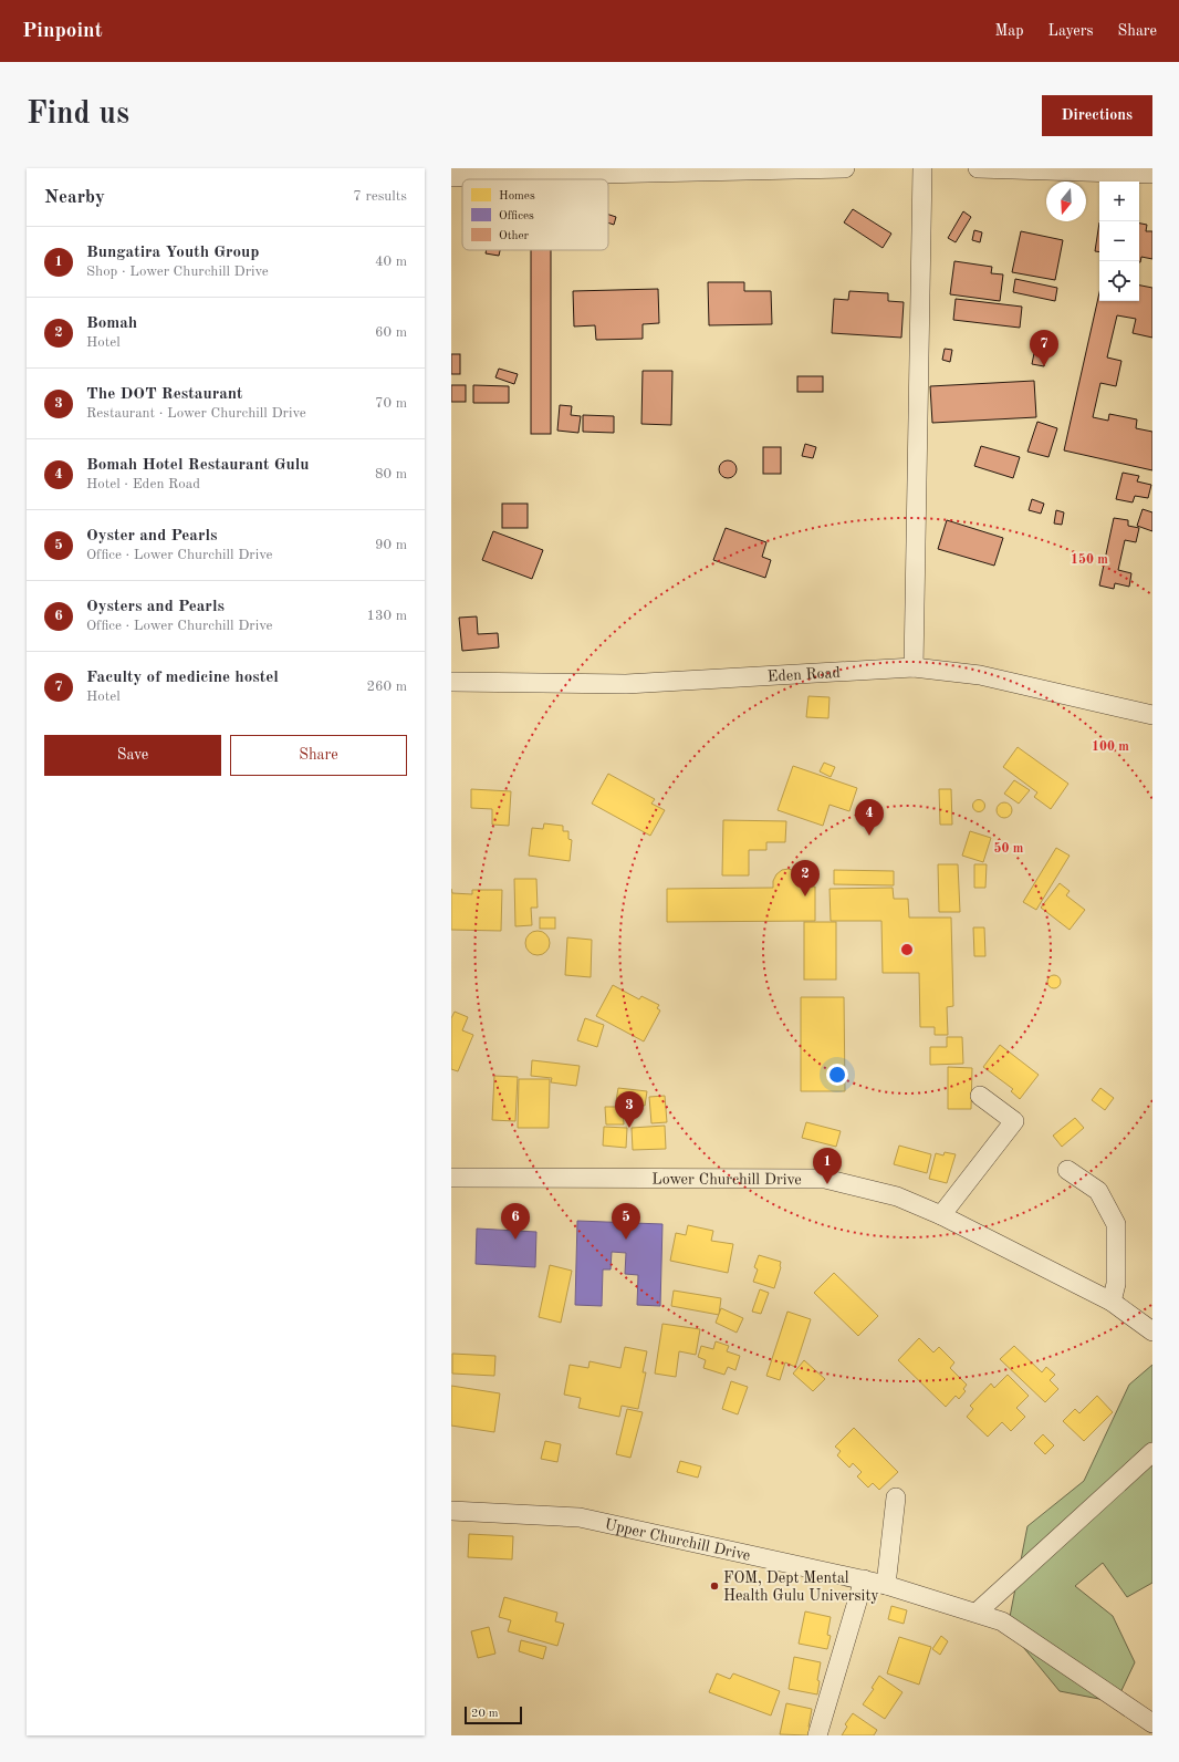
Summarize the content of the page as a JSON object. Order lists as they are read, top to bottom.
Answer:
{
  "streets": {
    "street": ["Eden Road", "Lower Churchill Drive", "Upper Churchill Drive"]
  },
  "places": ["FOM, Dept Mental Health Gulu University"],
  "legend": ["Homes", "Offices", "Other"],
  "scale_bar": "20 m",
  "north": "bottom",
  "page": {
    "header": "Pinpoint",
    "nav": ["Map", "Layers", "Share"],
    "buttons": [
      "Directions",
      ["Save", "Share"]
    ],
    "title": "Find us",
    "heading": ["Nearby", "7 results"],
    "map_buttons": ["+", "−"],
    "list": [
      {
        "mark": "1",
        "name": "Bungatira Youth Group",
        "note": "Shop · Lower Churchill Drive",
        "value": "40 m"
      },
      {
        "mark": "2",
        "name": "Bomah",
        "note": "Hotel",
        "value": "60 m"
      },
      {
        "mark": "3",
        "name": "The DOT Restaurant",
        "note": "Restaurant · Lower Churchill Drive",
        "value": "70 m"
      },
      {
        "mark": "4",
        "name": "Bomah Hotel Restaurant Gulu",
        "note": "Hotel · Eden Road",
        "value": "80 m"
      },
      {
        "mark": "5",
        "name": "Oyster and Pearls",
        "note": "Office · Lower Churchill Drive",
        "value": "90 m"
      },
      {
        "mark": "6",
        "name": "Oysters and Pearls",
        "note": "Office · Lower Churchill Drive",
        "value": "130 m"
      },
      {
        "mark": "7",
        "name": "Faculty of medicine hostel",
        "note": "Hotel",
        "value": "260 m"
      }
    ],
    "pins": [
      "7",
      "4",
      "2",
      "3",
      "1",
      "5",
      "6"
    ],
    "scale": "20 m"
  },
  "rings": ["150 m", "100 m", "50 m"]
}
